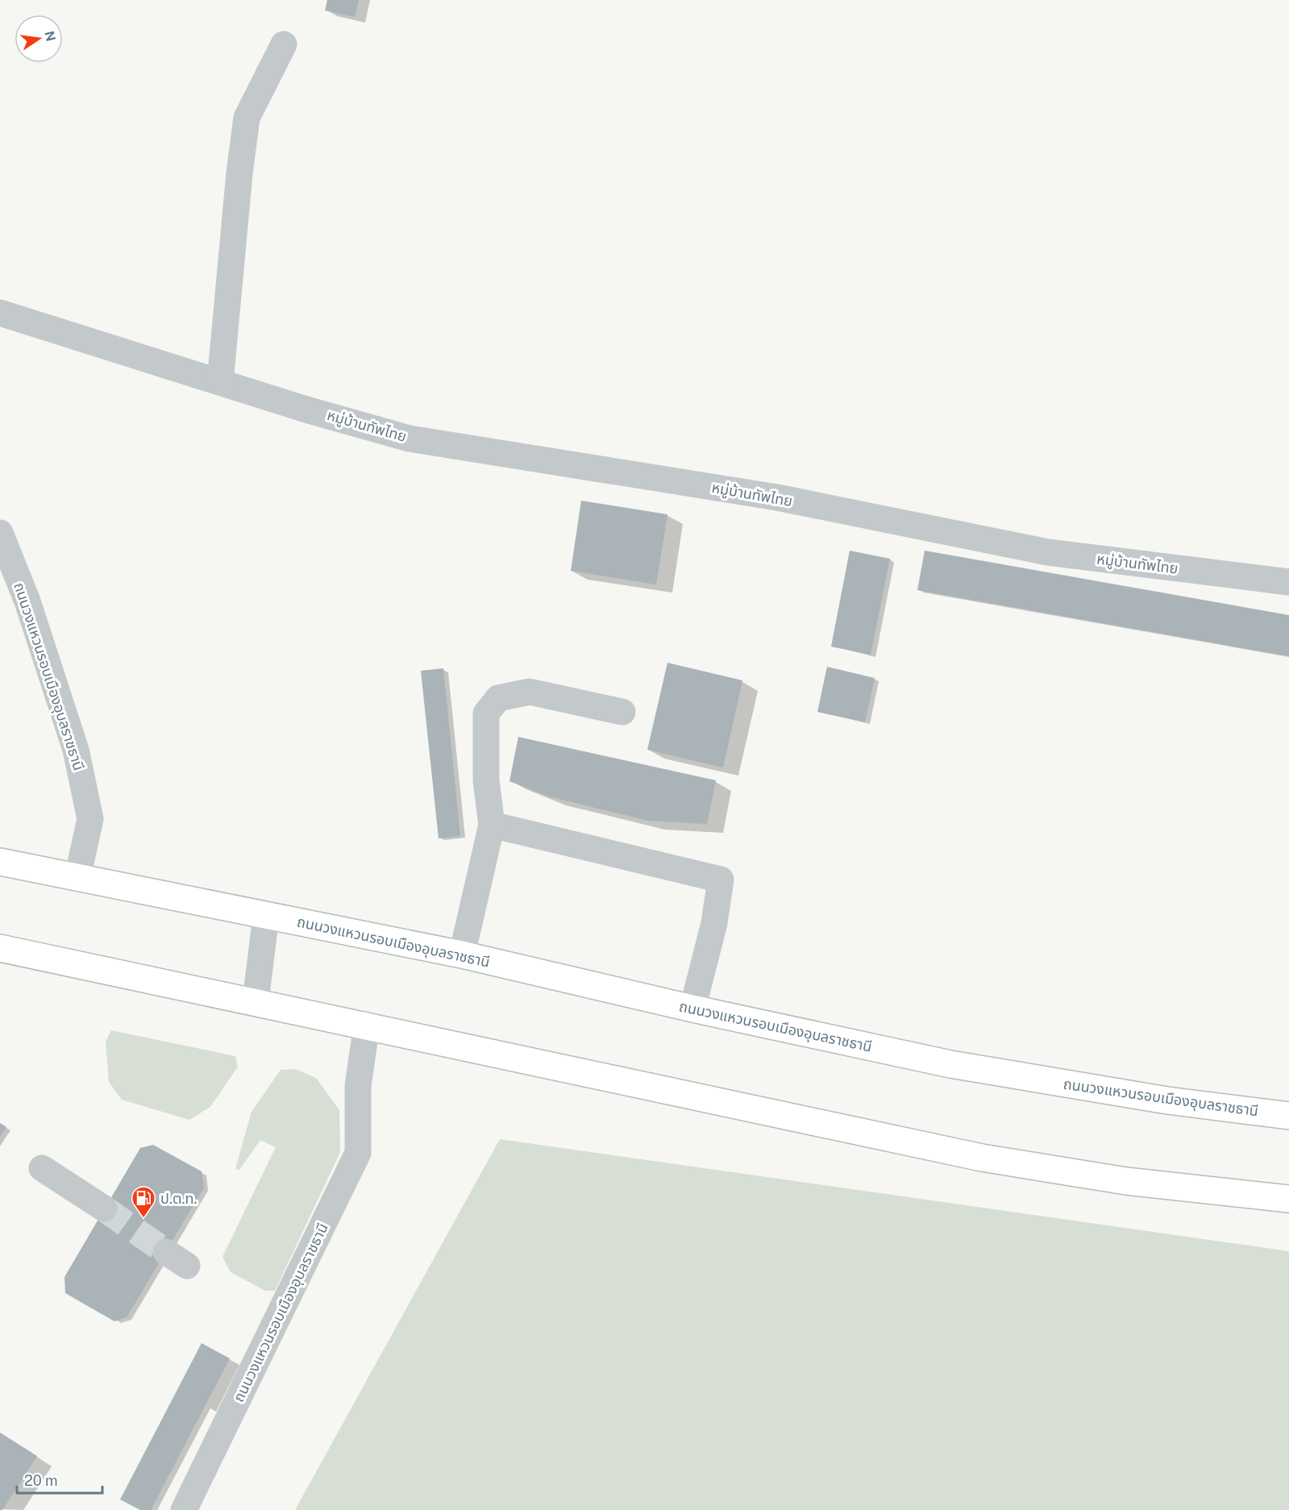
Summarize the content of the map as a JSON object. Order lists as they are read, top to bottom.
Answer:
{
  "streets": {
    "highway": ["ถนนวงแหวนรอบเมืองอุบลราชธานี"],
    "street": ["หมู่บ้านทัพไทย"]
  },
  "places": {
    "fuel station": ["ป.ต.ท."]
  },
  "scale_bar": "20 m",
  "north": "right"
}
